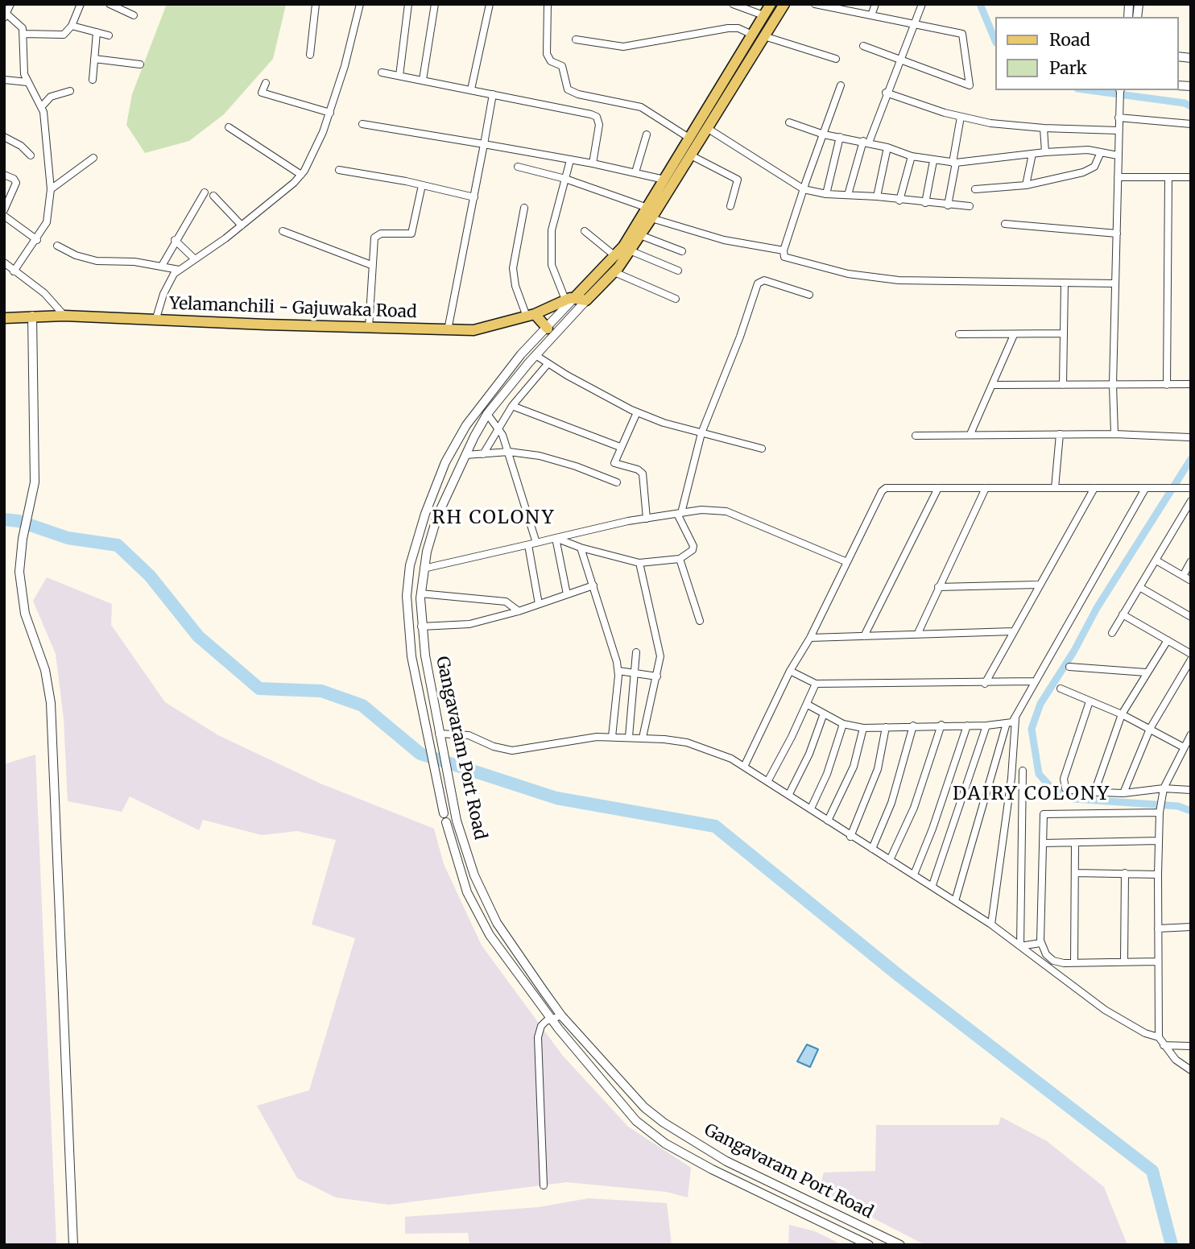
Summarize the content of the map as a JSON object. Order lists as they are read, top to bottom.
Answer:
{
  "streets": {
    "main road": ["Yelamanchili - Gajuwaka Road"],
    "street": ["Gangavaram Port Road"]
  },
  "crossings": [
    ["Yelamanchili - Gajuwaka Road", "Gangavaram Port Road"]
  ],
  "districts": ["RH COLONY", "DAIRY COLONY"],
  "legend": ["Road", "Park"]
}
